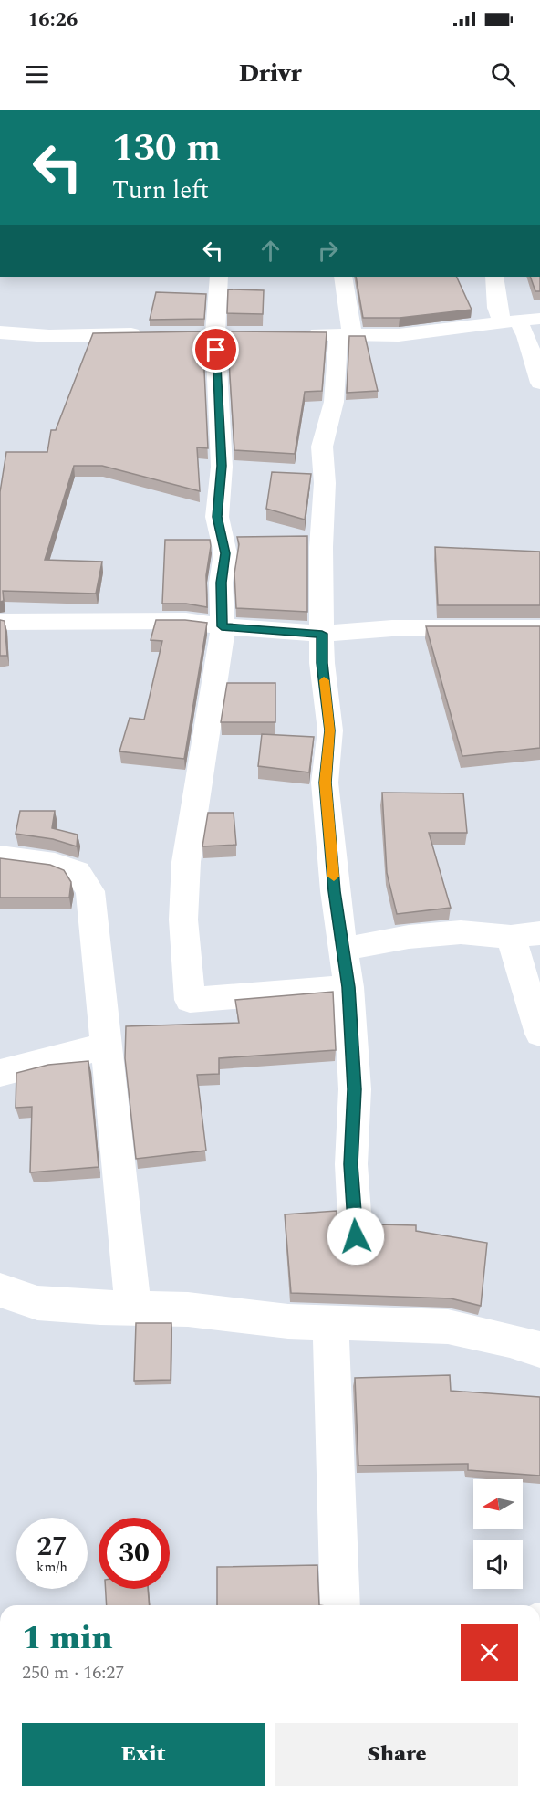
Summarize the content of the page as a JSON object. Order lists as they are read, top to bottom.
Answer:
{
  "north": "left",
  "page": {
    "status": "16:26",
    "header": "Drivr",
    "turn": ["130 m", "Turn left"],
    "speed": "27 km/h",
    "limit": "30",
    "heading": ["1 min", "250 m · 16:27"],
    "buttons": ["Exit", "Share"]
  }
}
